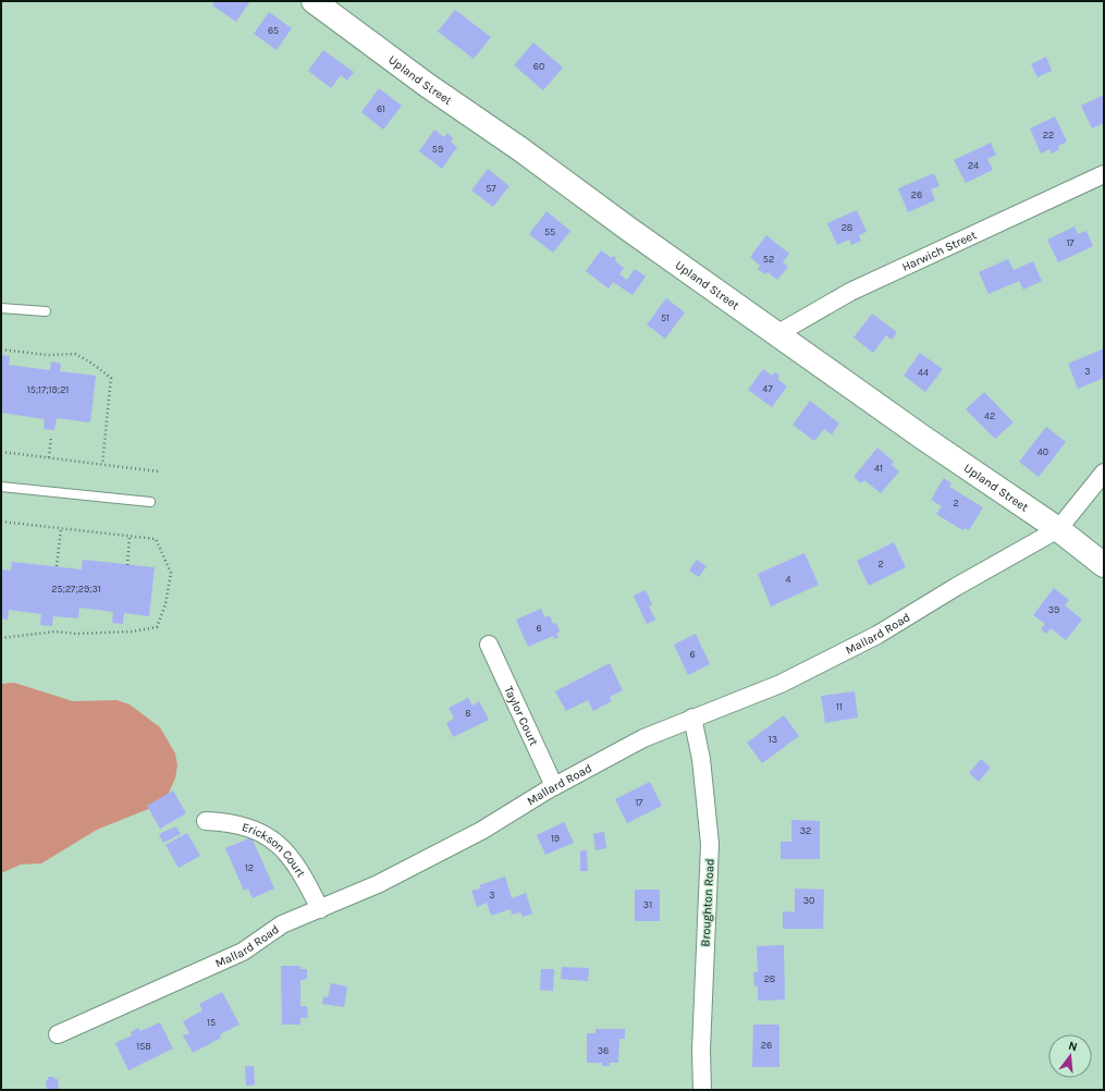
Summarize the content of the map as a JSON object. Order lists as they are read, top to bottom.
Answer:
{
  "streets": {
    "street": [
      "Upland Street",
      "Harwich Street",
      "Mallard Road",
      "Taylor Court",
      "Erickson Court",
      "Broughton Road"
    ]
  },
  "crossings": [
    ["Upland Street", "Harwich Street"],
    ["Upland Street", "Mallard Road"],
    ["Mallard Road", "Taylor Court"],
    ["Mallard Road", "Erickson Court"],
    ["Mallard Road", "Broughton Road"]
  ],
  "house_numbers": [
    "65",
    "60",
    "61",
    "22",
    "59",
    "24",
    "57",
    "26",
    "28",
    "55",
    "17",
    "52",
    "51",
    "3",
    "44",
    "47",
    "15;17;19;21",
    "42",
    "40",
    "41",
    "2",
    "2",
    "4",
    "25;27;29;31",
    "39",
    "6",
    "6",
    "11",
    "8",
    "13",
    "17",
    "32",
    "19",
    "12",
    "3",
    "30",
    "31",
    "28",
    "15",
    "26",
    "15B",
    "36"
  ],
  "north": "top"
}
